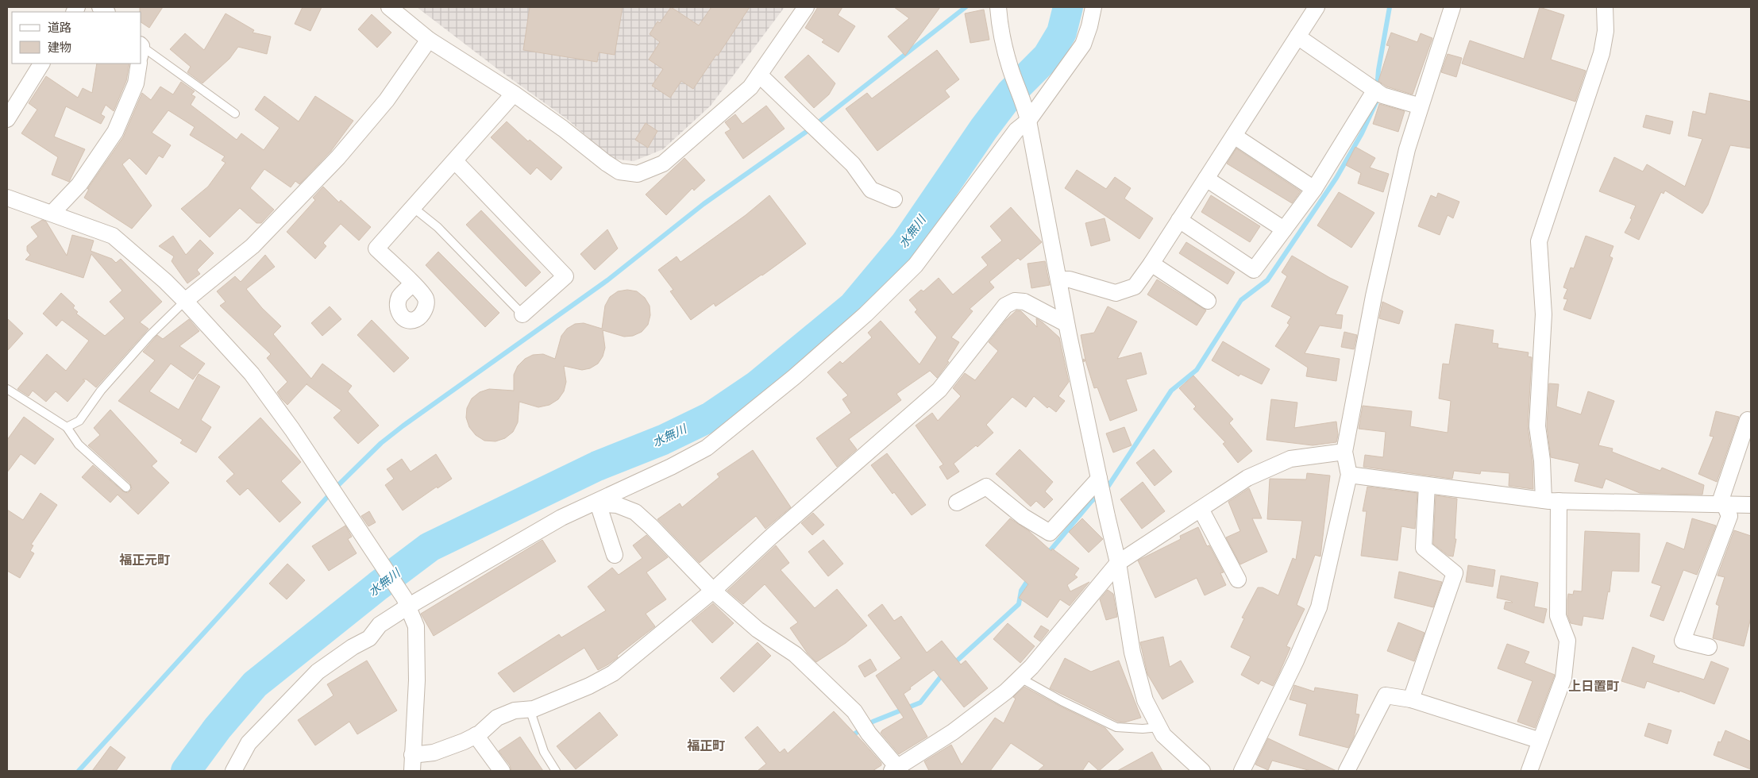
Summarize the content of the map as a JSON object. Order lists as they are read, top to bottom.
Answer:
{
  "districts": ["福正元町", "上日置町", "福正町"],
  "water": ["水無川"],
  "legend": ["道路", "建物"]
}
